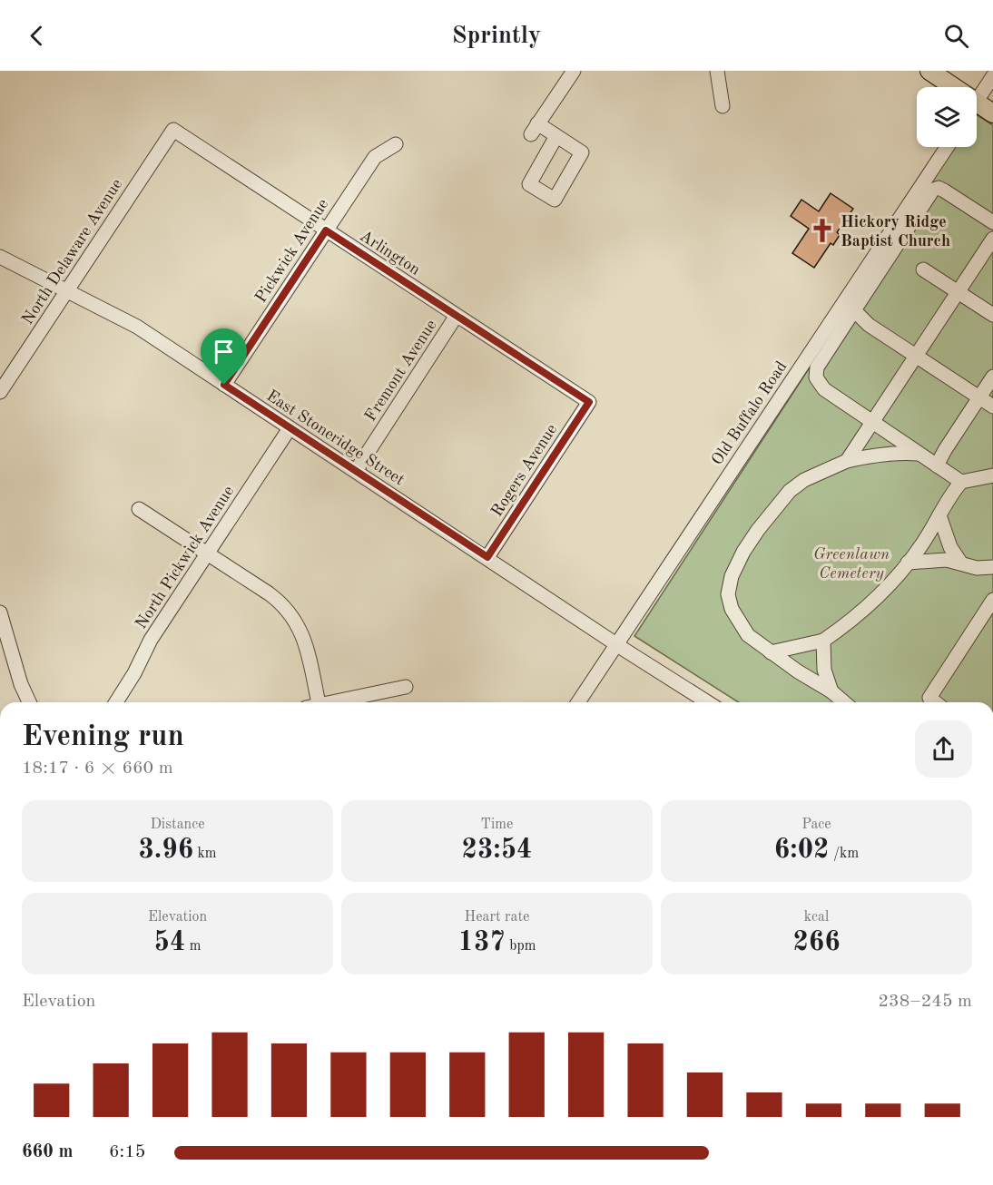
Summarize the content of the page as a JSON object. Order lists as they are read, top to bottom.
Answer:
{
  "streets": {
    "street": [
      "Pickwick Avenue",
      "North Delaware Avenue",
      "Arlington",
      "Fremont Avenue",
      "Old Buffalo Road",
      "East Stoneridge Street",
      "Rogers Avenue",
      "North Pickwick Avenue"
    ]
  },
  "crossings": [
    ["Pickwick Avenue", "Arlington"],
    ["Pickwick Avenue", "East Stoneridge Street"],
    ["North Delaware Avenue", "Arlington"],
    ["North Delaware Avenue", "East Stoneridge Street"],
    ["Arlington", "Fremont Avenue"],
    ["Arlington", "Rogers Avenue"],
    ["Fremont Avenue", "East Stoneridge Street"],
    ["Old Buffalo Road", "East Stoneridge Street"],
    ["East Stoneridge Street", "Rogers Avenue"],
    ["East Stoneridge Street", "North Pickwick Avenue"]
  ],
  "parks": ["Greenlawn Cemetery"],
  "places": {
    "church": ["Hickory Ridge Baptist Church"]
  },
  "page": {
    "header": "Sprintly",
    "heading": ["Evening run", "18:17 · 6 × 660 m"],
    "stats": [
      ["Distance", "3.96 km"],
      ["Time", "23:54"],
      ["Pace", "6:02 /km"],
      ["Elevation", "54 m"],
      ["Heart rate", "137 bpm"],
      ["kcal", "266"]
    ],
    "chart": ["Elevation", "238–245 m"],
    "list": [
      {
        "name": "660 m",
        "note": "6:15"
      }
    ]
  }
}
